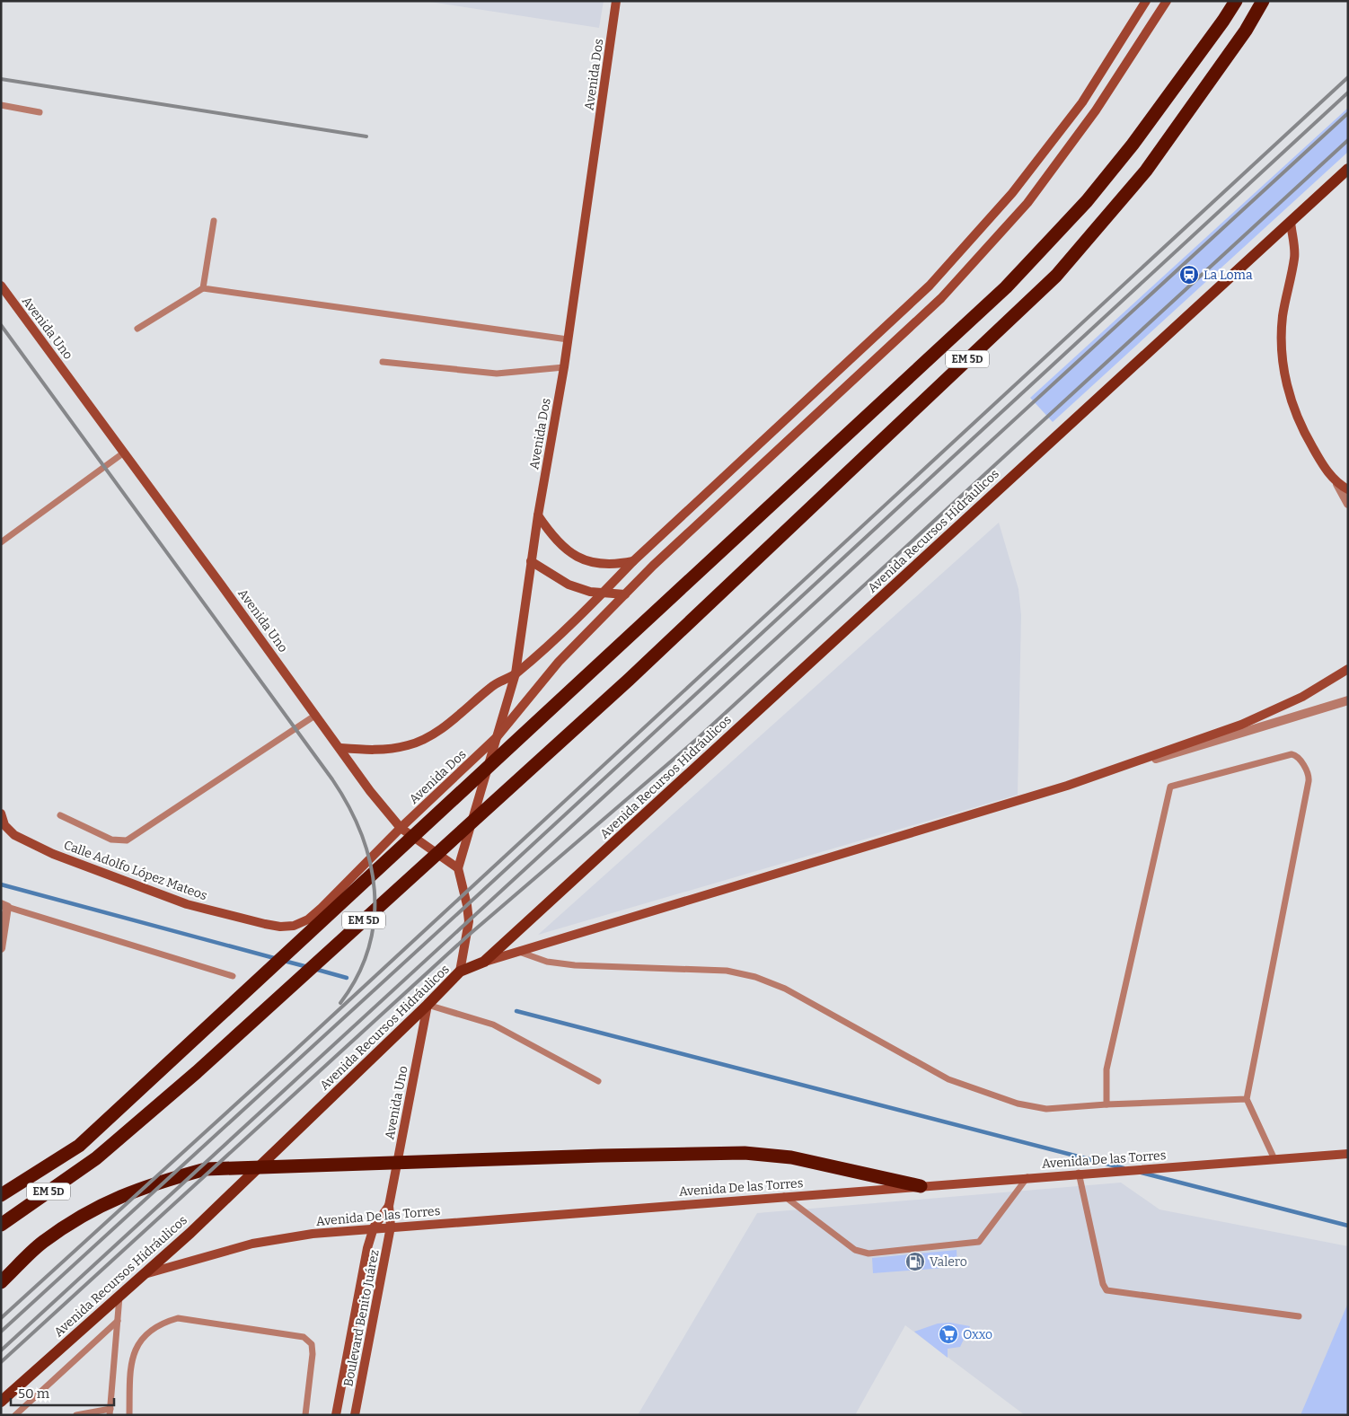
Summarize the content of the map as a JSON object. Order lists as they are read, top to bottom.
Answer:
{
  "streets": {
    "highway": ["EM 5D"],
    "main road": [
      "Avenida Dos",
      "Avenida Uno",
      "Avenida Recursos Hidráulicos",
      "Calle Adolfo López Mateos",
      "Avenida De las Torres",
      "Boulevard Benito Juárez"
    ]
  },
  "crossings": [
    ["Avenida Dos", "Avenida Uno"],
    ["Avenida Dos", "Calle Adolfo López Mateos"],
    ["Avenida Uno", "Avenida Recursos Hidráulicos"],
    ["Avenida Uno", "Calle Adolfo López Mateos"],
    ["Avenida Uno", "Avenida De las Torres"],
    ["Avenida Uno", "Boulevard Benito Juárez"],
    ["Avenida Recursos Hidráulicos", "Avenida De las Torres"],
    ["Avenida De las Torres", "Boulevard Benito Juárez"]
  ],
  "places": {
    "station": ["La Loma"],
    "fuel station": ["Valero"],
    "supermarket": ["Oxxo"]
  },
  "scale_bar": "50 m"
}
